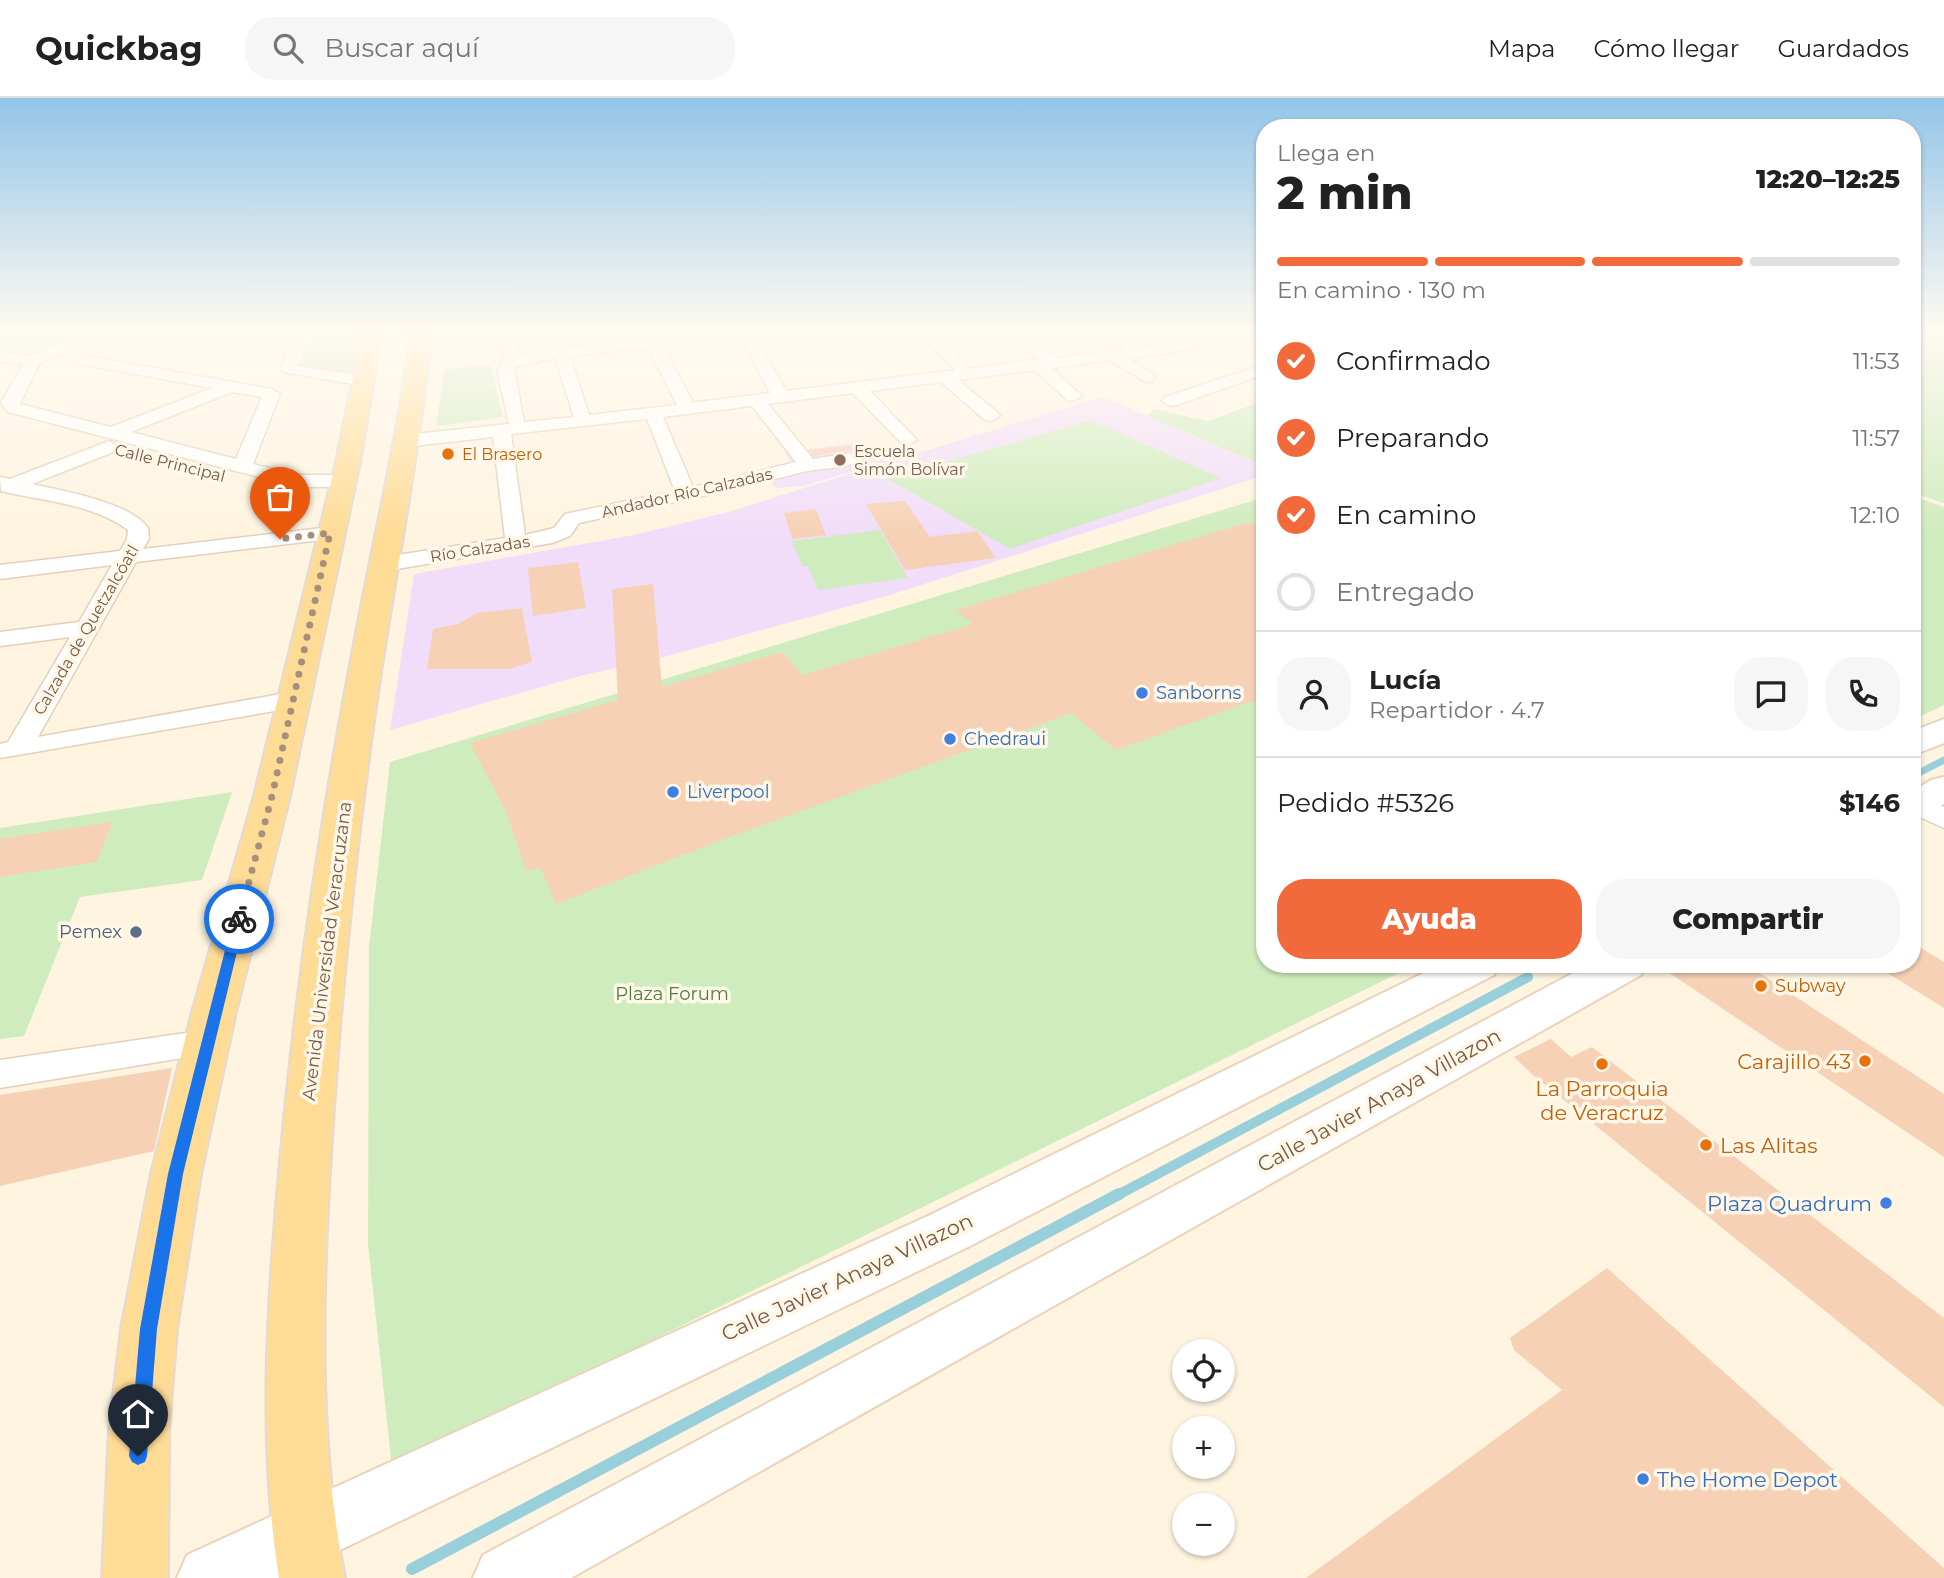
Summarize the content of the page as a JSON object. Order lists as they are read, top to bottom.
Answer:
{
  "streets": {
    "main road": ["Avenida Universidad Veracruzana"],
    "street": [
      "Calle Principal",
      "Andador Río Calzadas",
      "Río Calzadas",
      "Calzada de Quetzalcóatl",
      "Calle Javier Anaya Villazon"
    ]
  },
  "crossings": [
    ["Calle Principal", "Avenida Universidad Veracruzana"],
    ["Andador Río Calzadas", "Río Calzadas"],
    ["Río Calzadas", "Avenida Universidad Veracruzana"],
    ["Calzada de Quetzalcóatl", "Avenida Universidad Veracruzana"],
    ["Avenida Universidad Veracruzana", "Calle Javier Anaya Villazon"]
  ],
  "parks": ["Plaza Forum"],
  "places": [
    "El Brasero",
    "Escuela Simón Bolívar",
    "Sanborns",
    "Chedraui",
    "Liverpool",
    "Pemex",
    "Subway",
    "Carajillo 43",
    "La Parroquia de Veracruz",
    "Las Alitas",
    "Plaza Quadrum",
    "The Home Depot"
  ],
  "page": {
    "header": "Quickbag",
    "search": "Buscar aquí",
    "nav": ["Mapa", "Cómo llegar", "Guardados"],
    "heading": ["2 min", "Llega en", "12:20–12:25"],
    "panel": [
      "Lucía",
      "Repartidor · 4.7",
      "Pedido #5326",
      "$146"
    ],
    "bar": "En camino · 130 m",
    "list": [
      ["Confirmado", "11:53"],
      ["Preparando", "11:57"],
      ["En camino", "12:10"],
      "Entregado"
    ],
    "buttons": ["Ayuda", "Compartir"],
    "map_buttons": ["+", "−"]
  }
}
